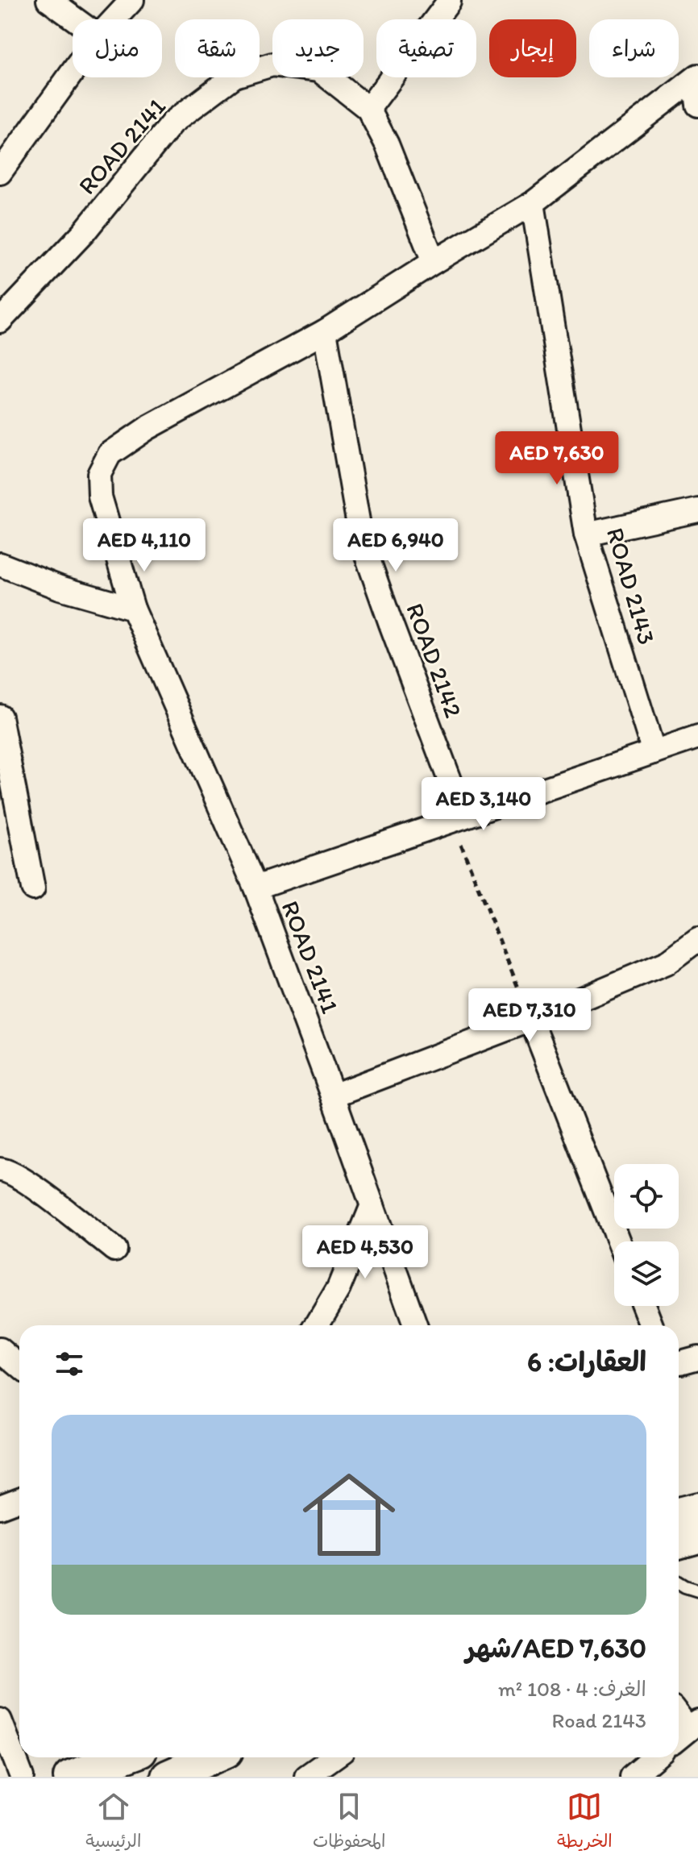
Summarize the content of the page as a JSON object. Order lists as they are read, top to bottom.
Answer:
{
  "streets": {
    "street": ["ROAD 2141", "ROAD 2143", "ROAD 2142"]
  },
  "crossings": [
    ["ROAD 2141", "ROAD 2143"],
    ["ROAD 2141", "ROAD 2142"]
  ],
  "page": {
    "chip": [
      "شراء",
      "إيجار",
      "تصفية",
      "جديد",
      "شقة",
      "منزل"
    ],
    "price": [
      "AED 7,630",
      "AED 4,110",
      "AED 6,940",
      "AED 3,140",
      "AED 7,310",
      "AED 4,530"
    ],
    "heading": "العقارات: 6",
    "list": [
      {
        "name": "AED 7,630/شهر",
        "note": "الغرف: 4 · 108 m² · Road 2143"
      }
    ],
    "tabs": ["الخريطة", "المحفوظات", "الرئيسية"]
  }
}
